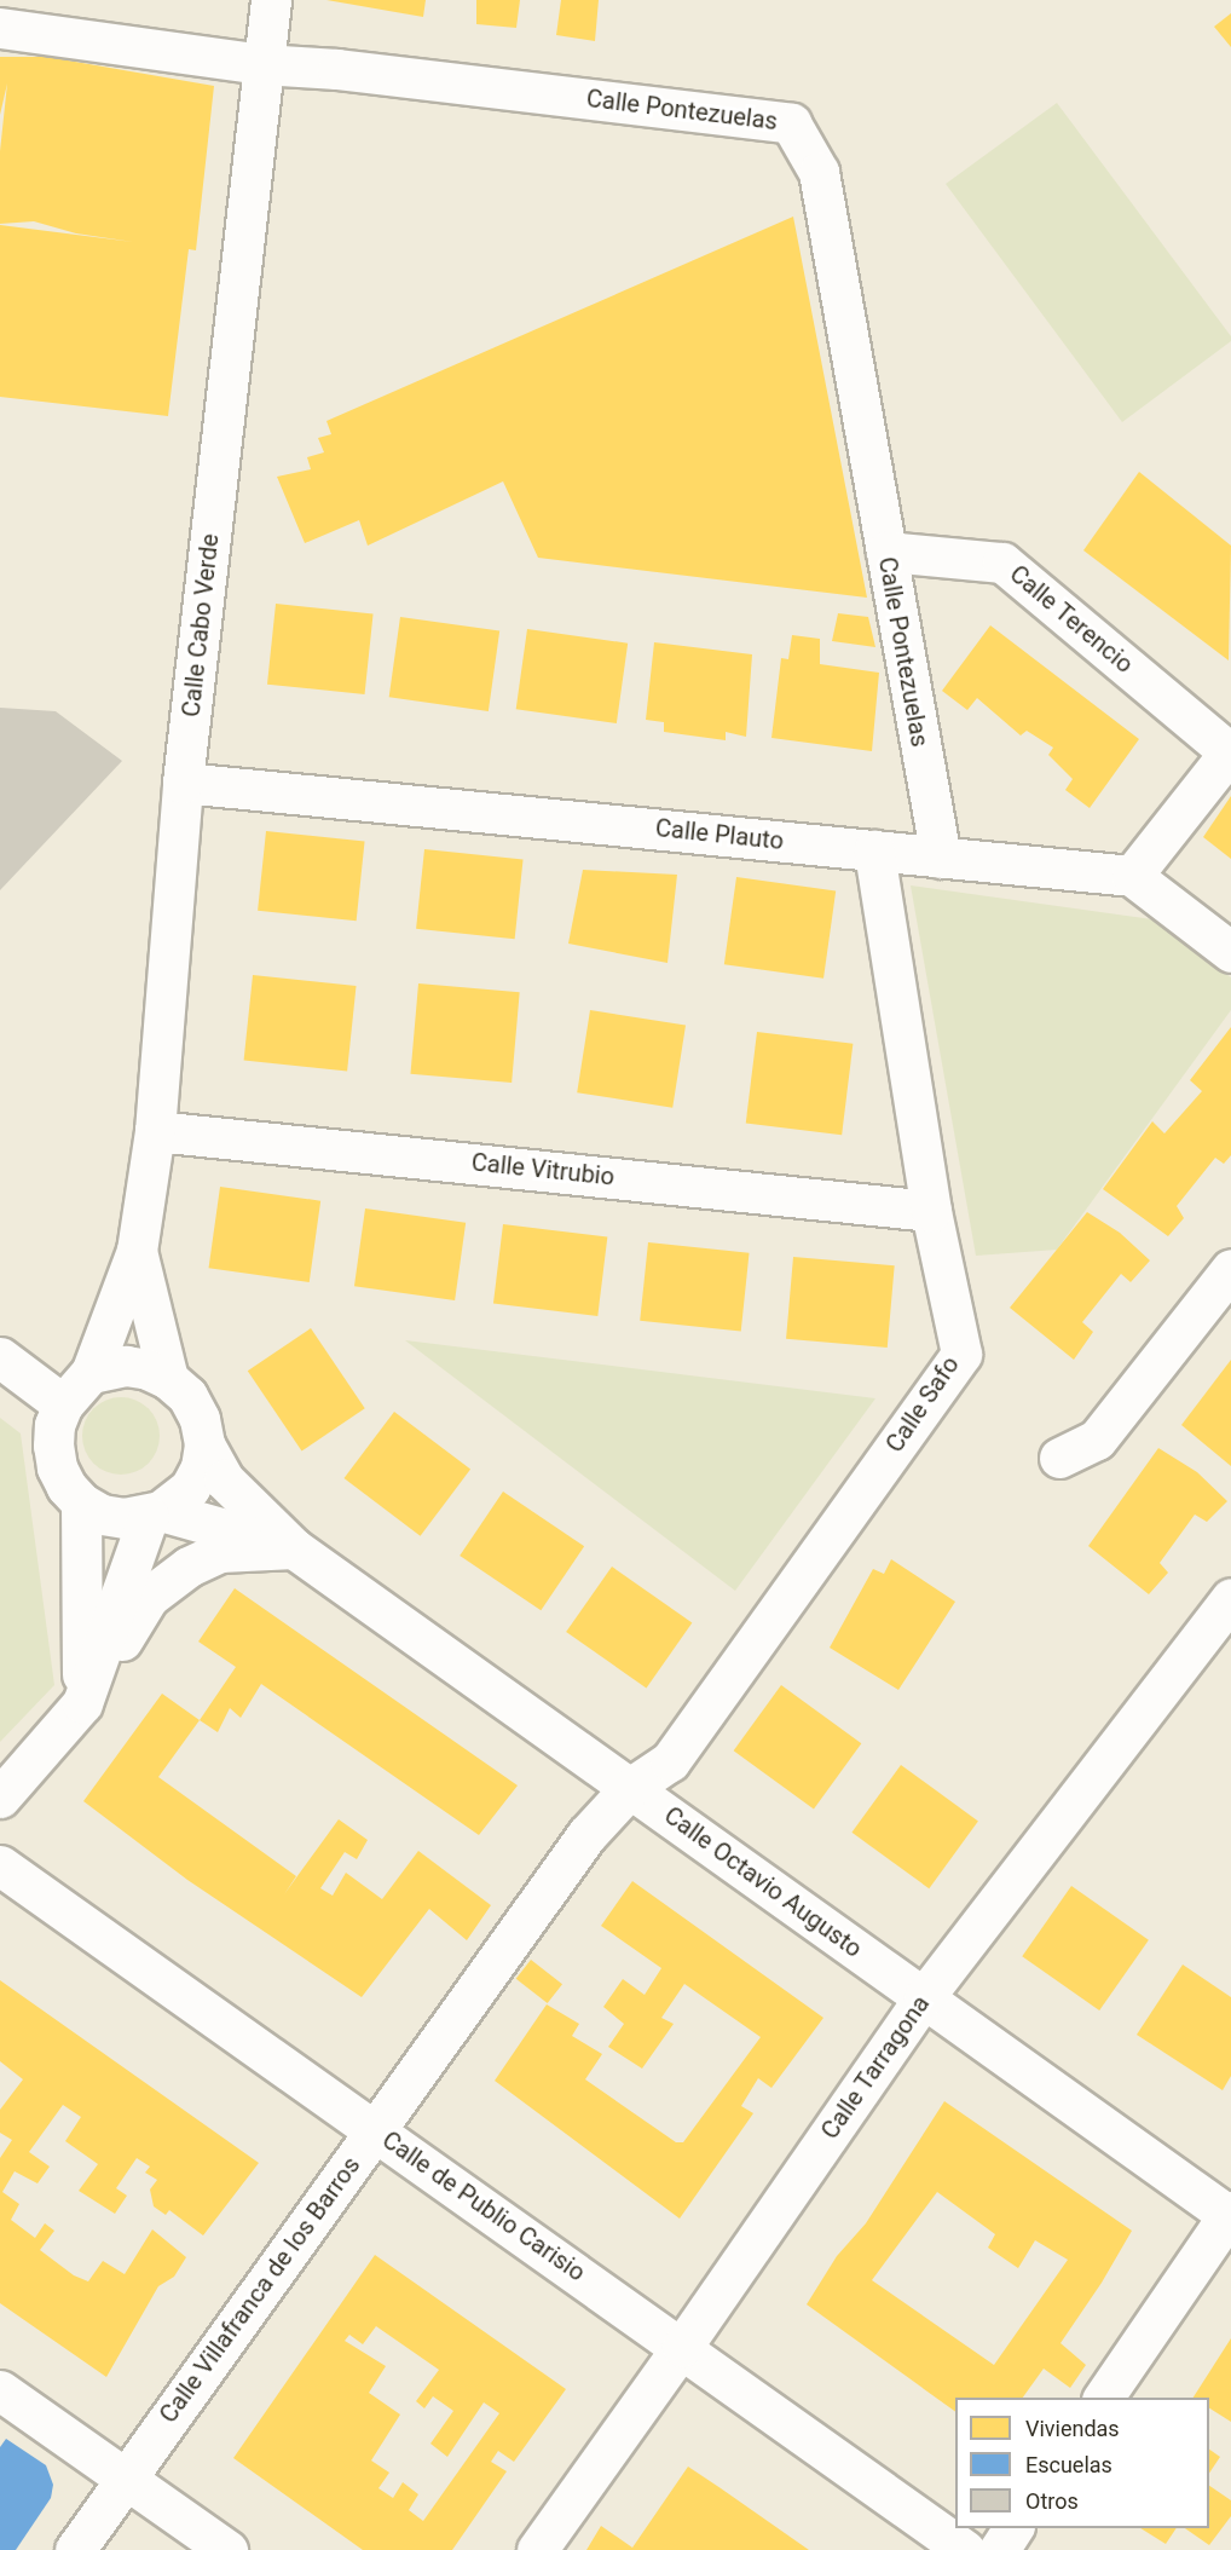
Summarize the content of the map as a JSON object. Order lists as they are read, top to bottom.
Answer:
{
  "streets": {
    "street": [
      "Calle Pontezuelas",
      "Calle Terencio",
      "Calle Cabo Verde",
      "Calle Plauto",
      "Calle Vitrubio",
      "Calle Safo",
      "Calle Octavio Augusto",
      "Calle Tarragona",
      "Calle de Publio Carisio",
      "Calle Villafranca de los Barros"
    ]
  },
  "crossings": [
    ["Calle Pontezuelas", "Calle Terencio"],
    ["Calle Pontezuelas", "Calle Cabo Verde"],
    ["Calle Pontezuelas", "Calle Plauto"],
    ["Calle Cabo Verde", "Calle Plauto"],
    ["Calle Cabo Verde", "Calle Vitrubio"],
    ["Calle Cabo Verde", "Calle Octavio Augusto"],
    ["Calle Plauto", "Calle Safo"],
    ["Calle Vitrubio", "Calle Safo"],
    ["Calle Safo", "Calle Octavio Augusto"],
    ["Calle Safo", "Calle Villafranca de los Barros"],
    ["Calle Octavio Augusto", "Calle Tarragona"],
    ["Calle Octavio Augusto", "Calle Villafranca de los Barros"],
    ["Calle Tarragona", "Calle de Publio Carisio"],
    ["Calle de Publio Carisio", "Calle Villafranca de los Barros"]
  ],
  "legend": ["Viviendas", "Escuelas", "Otros"]
}
